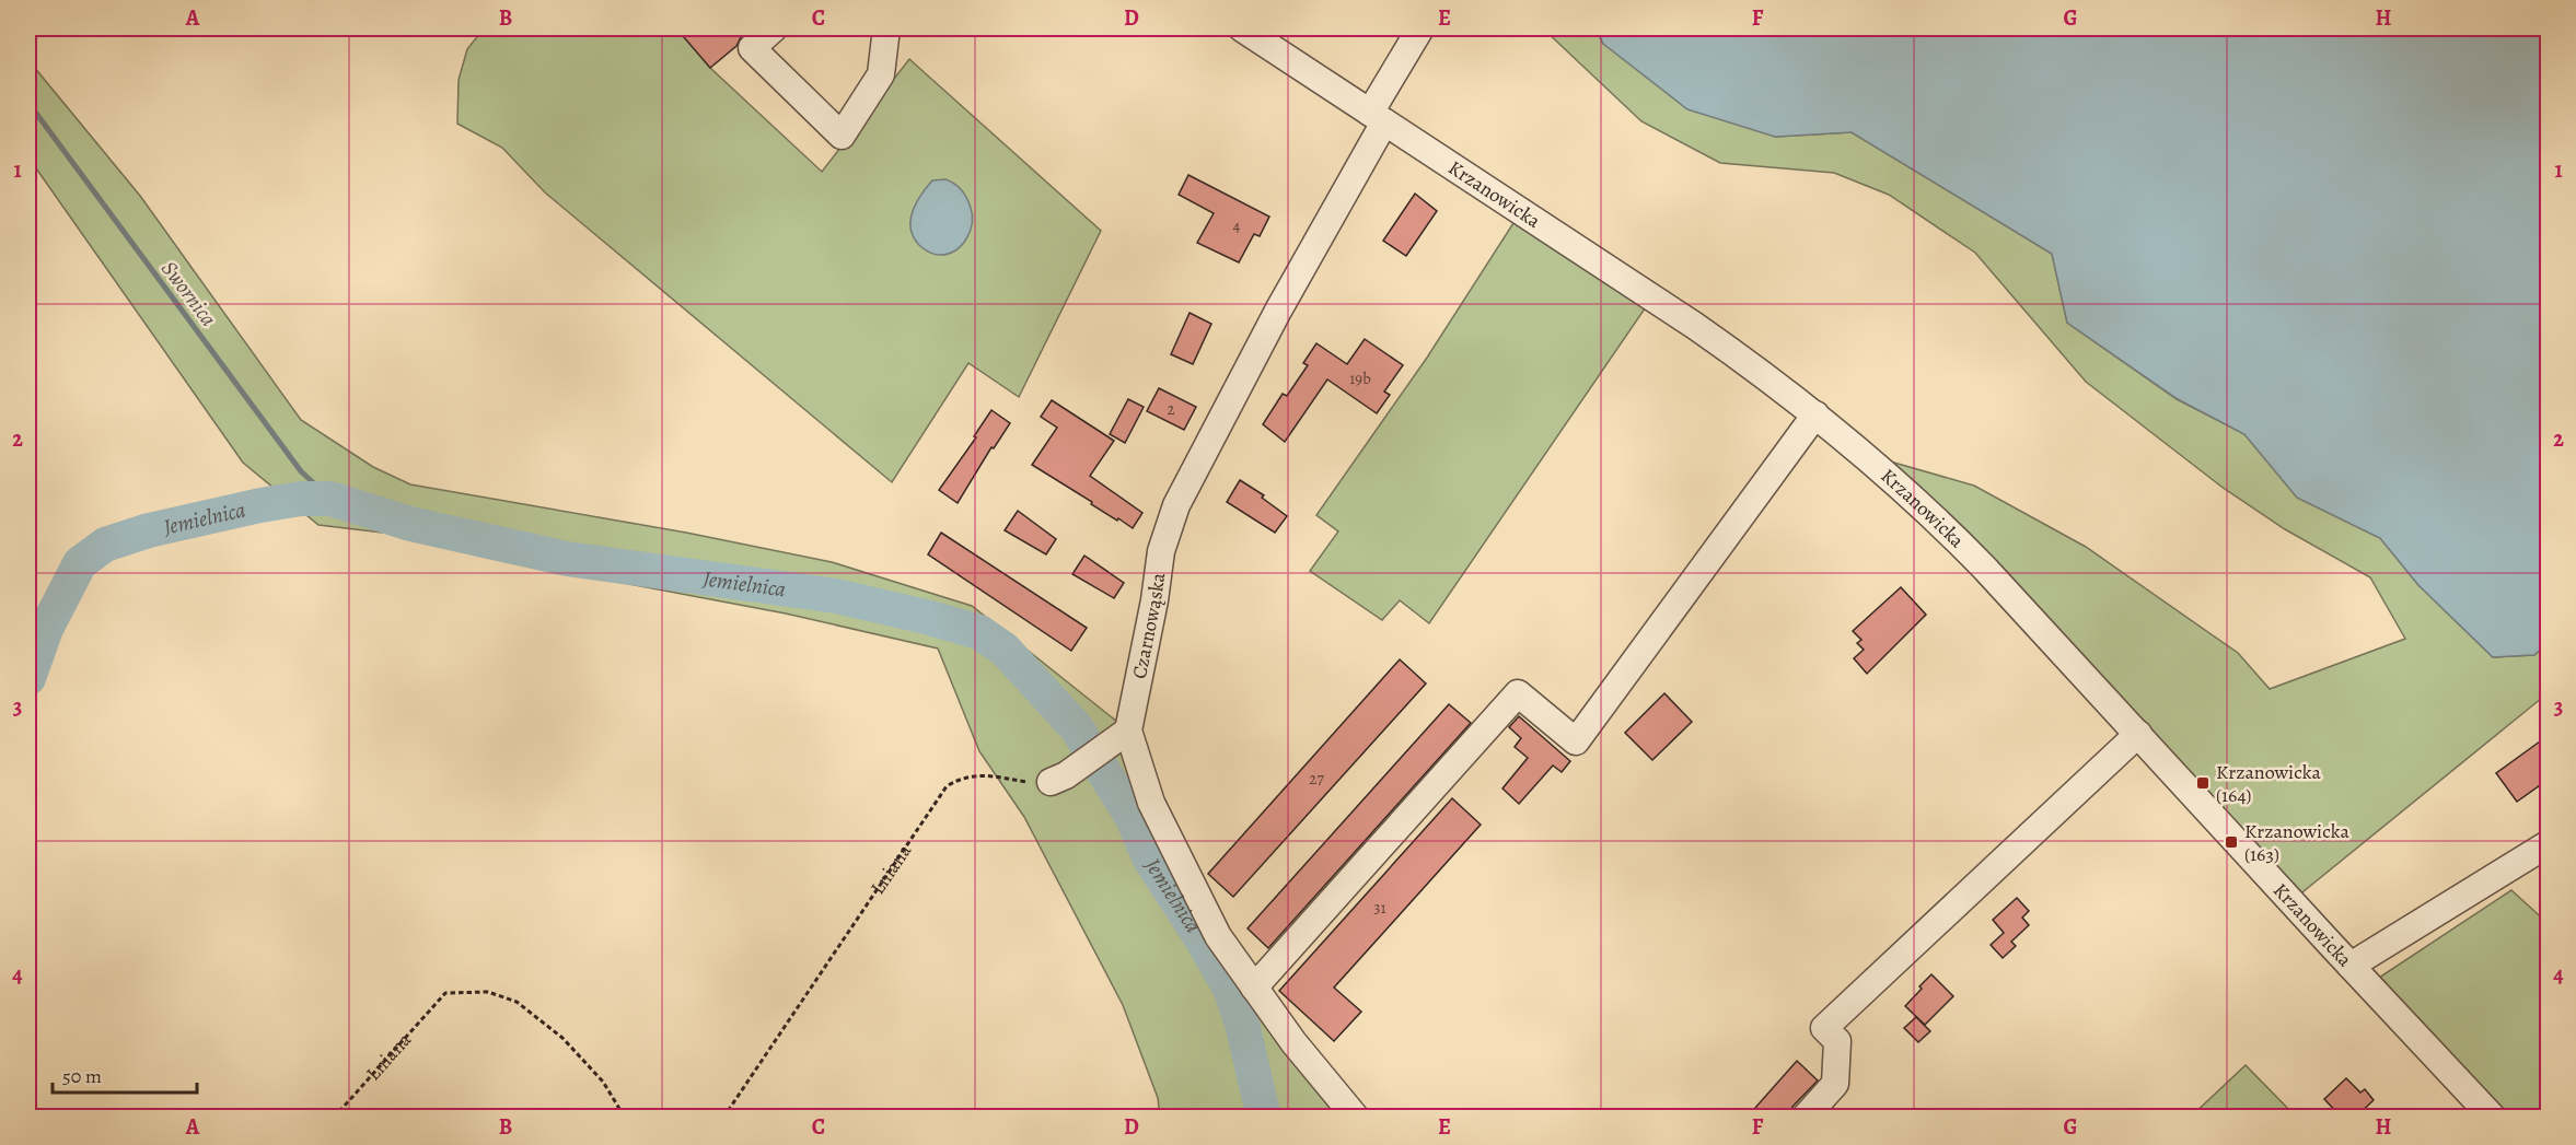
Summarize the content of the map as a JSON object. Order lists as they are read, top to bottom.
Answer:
{
  "streets": {
    "street": ["Krzanowicka", "Czarnowąska"],
    "path": ["Lniana"]
  },
  "crossings": [
    ["Krzanowicka", "Czarnowąska"]
  ],
  "water": ["Swornica", "Jemielnica"],
  "places": {
    "transit": ["Krzanowicka (164)", "Krzanowicka (163)"]
  },
  "house_numbers": [
    "4",
    "19b",
    "2",
    "27",
    "31"
  ],
  "scale_bar": "50 m",
  "grid": {
    "columns": [
      "A",
      "B",
      "C",
      "D",
      "E",
      "F",
      "G",
      "H"
    ],
    "rows": [
      "1",
      "2",
      "3",
      "4"
    ]
  }
}
